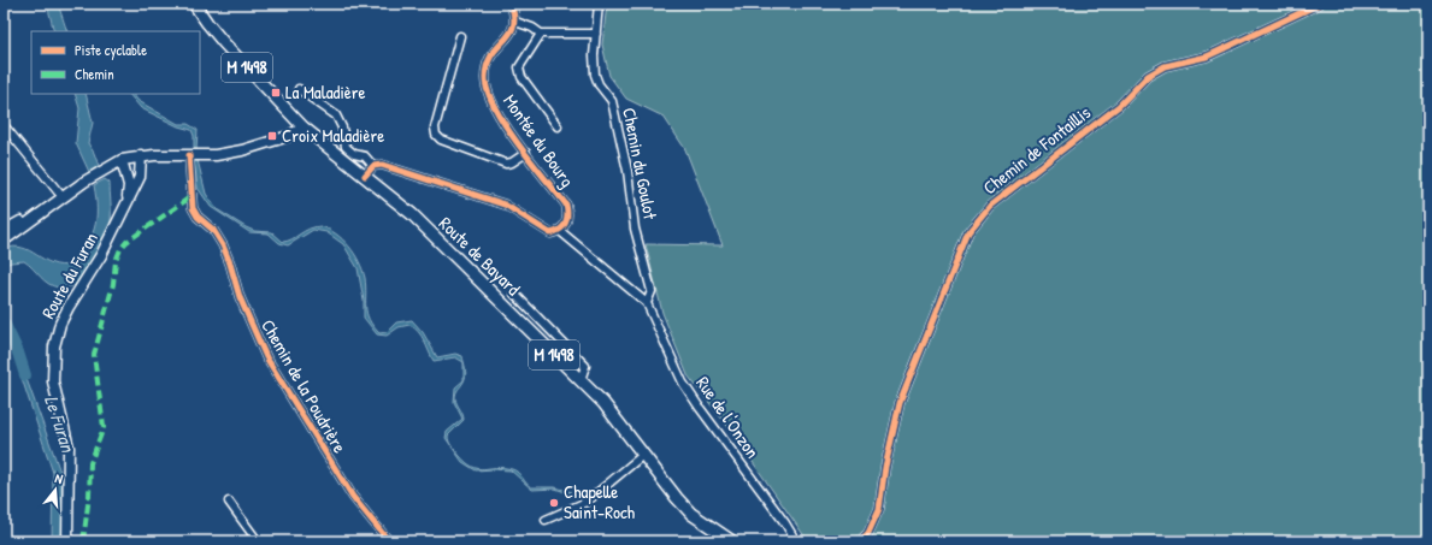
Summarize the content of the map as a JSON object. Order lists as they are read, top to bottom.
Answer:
{
  "streets": {
    "main road": ["M 1498", "Route de Bayard", "Route du Furan"],
    "street": [
      "Montée du Bourg",
      "Chemin de Fontaillis",
      "Chemin du Goulot",
      "Chemin de la Poudrière",
      "Rue de l'Onzon"
    ]
  },
  "crossings": [
    ["Chemin du Goulot", "Rue de l'Onzon"]
  ],
  "water": ["Le Furan"],
  "places": {
    "transit": ["La Maladière", "Croix Maladière"],
    "other": ["Chapelle Saint-Roch"]
  },
  "legend": ["Piste cyclable", "Chemin"],
  "north": "top"
}
